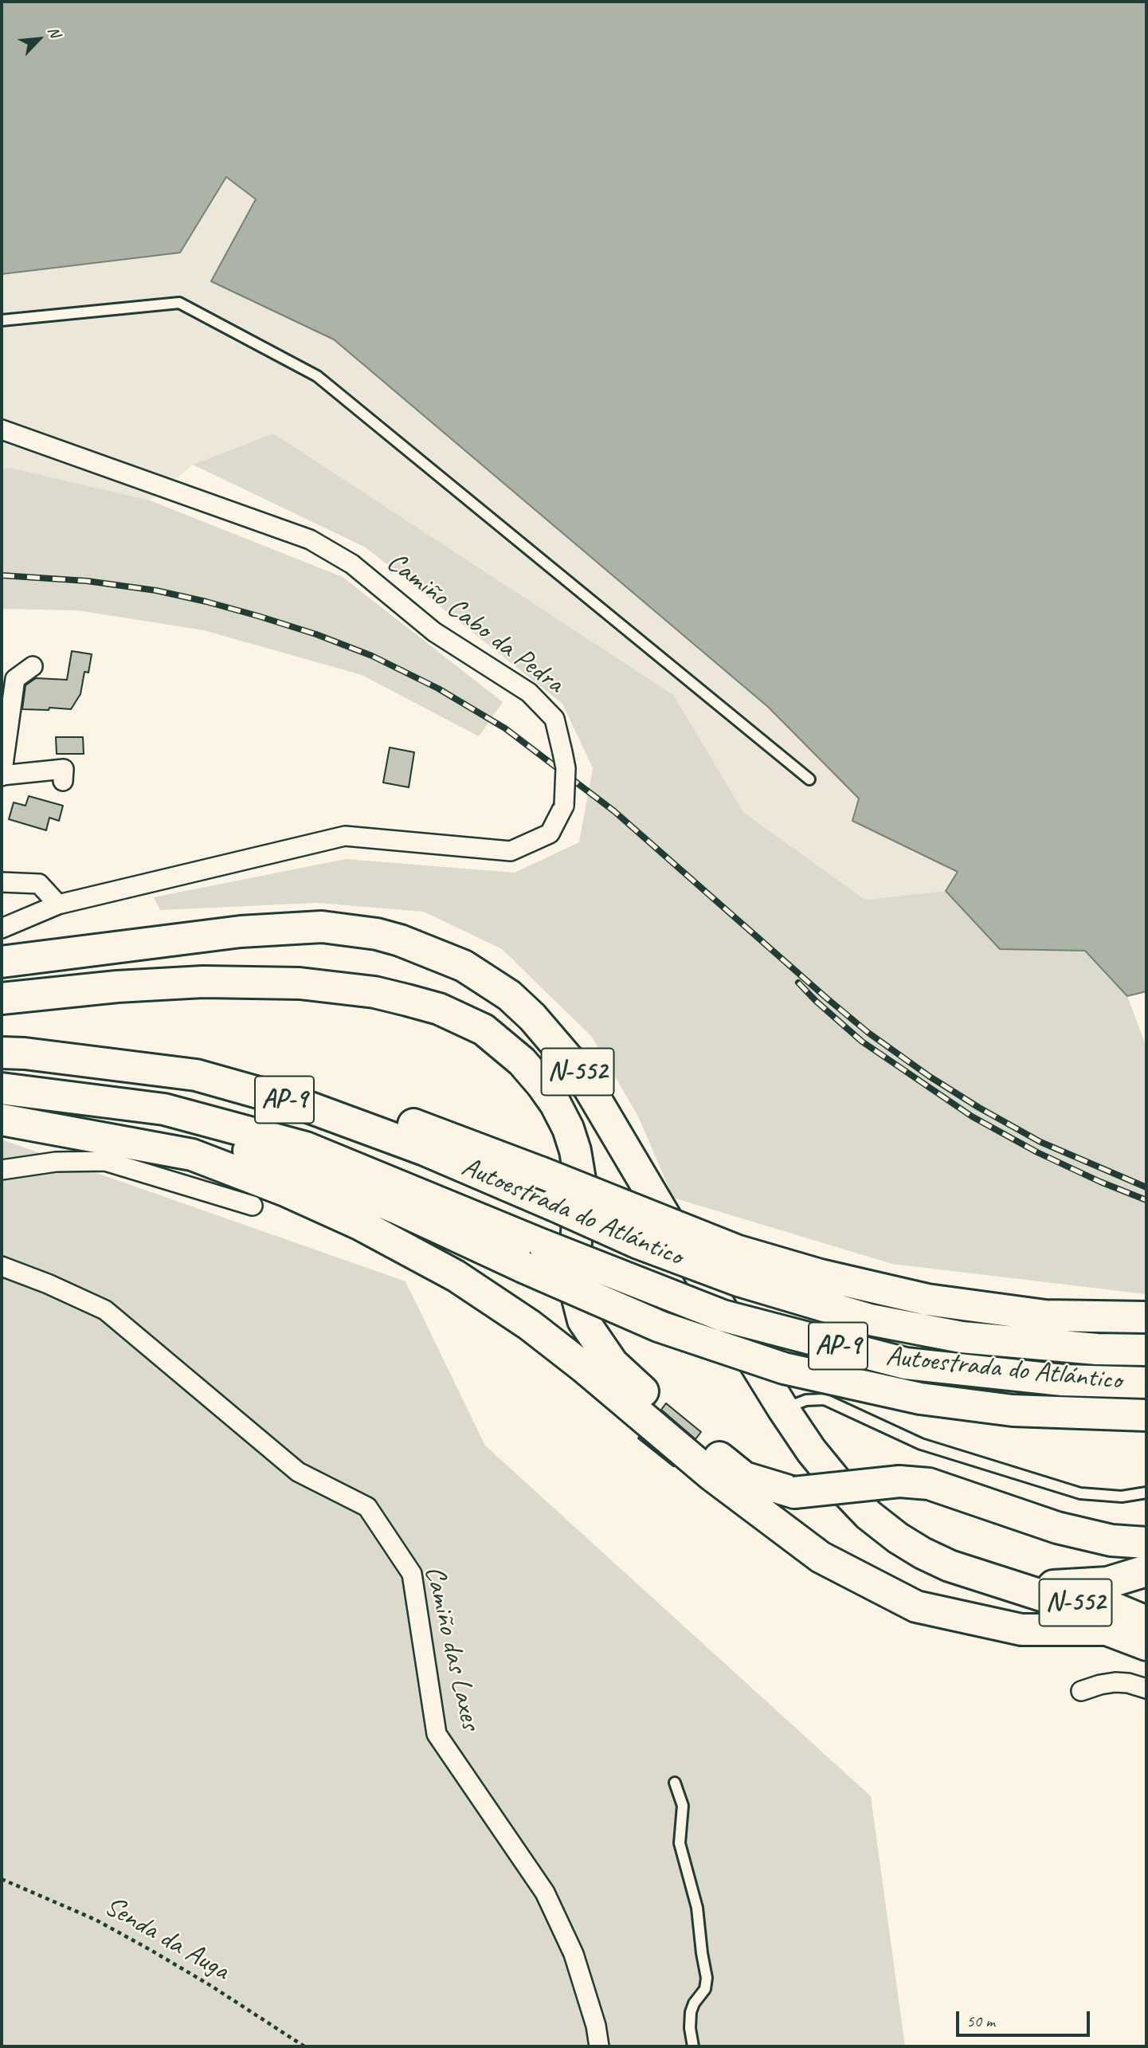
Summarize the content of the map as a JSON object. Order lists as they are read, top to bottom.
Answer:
{
  "streets": {
    "highway": ["N-552", "AP-9", "Autoestrada do Atlántico"],
    "street": ["Camiño Cabo da Pedra", "Camiño das Laxes"],
    "path": ["Senda da Auga"]
  },
  "scale_bar": "50 m",
  "north": "top right"
}
